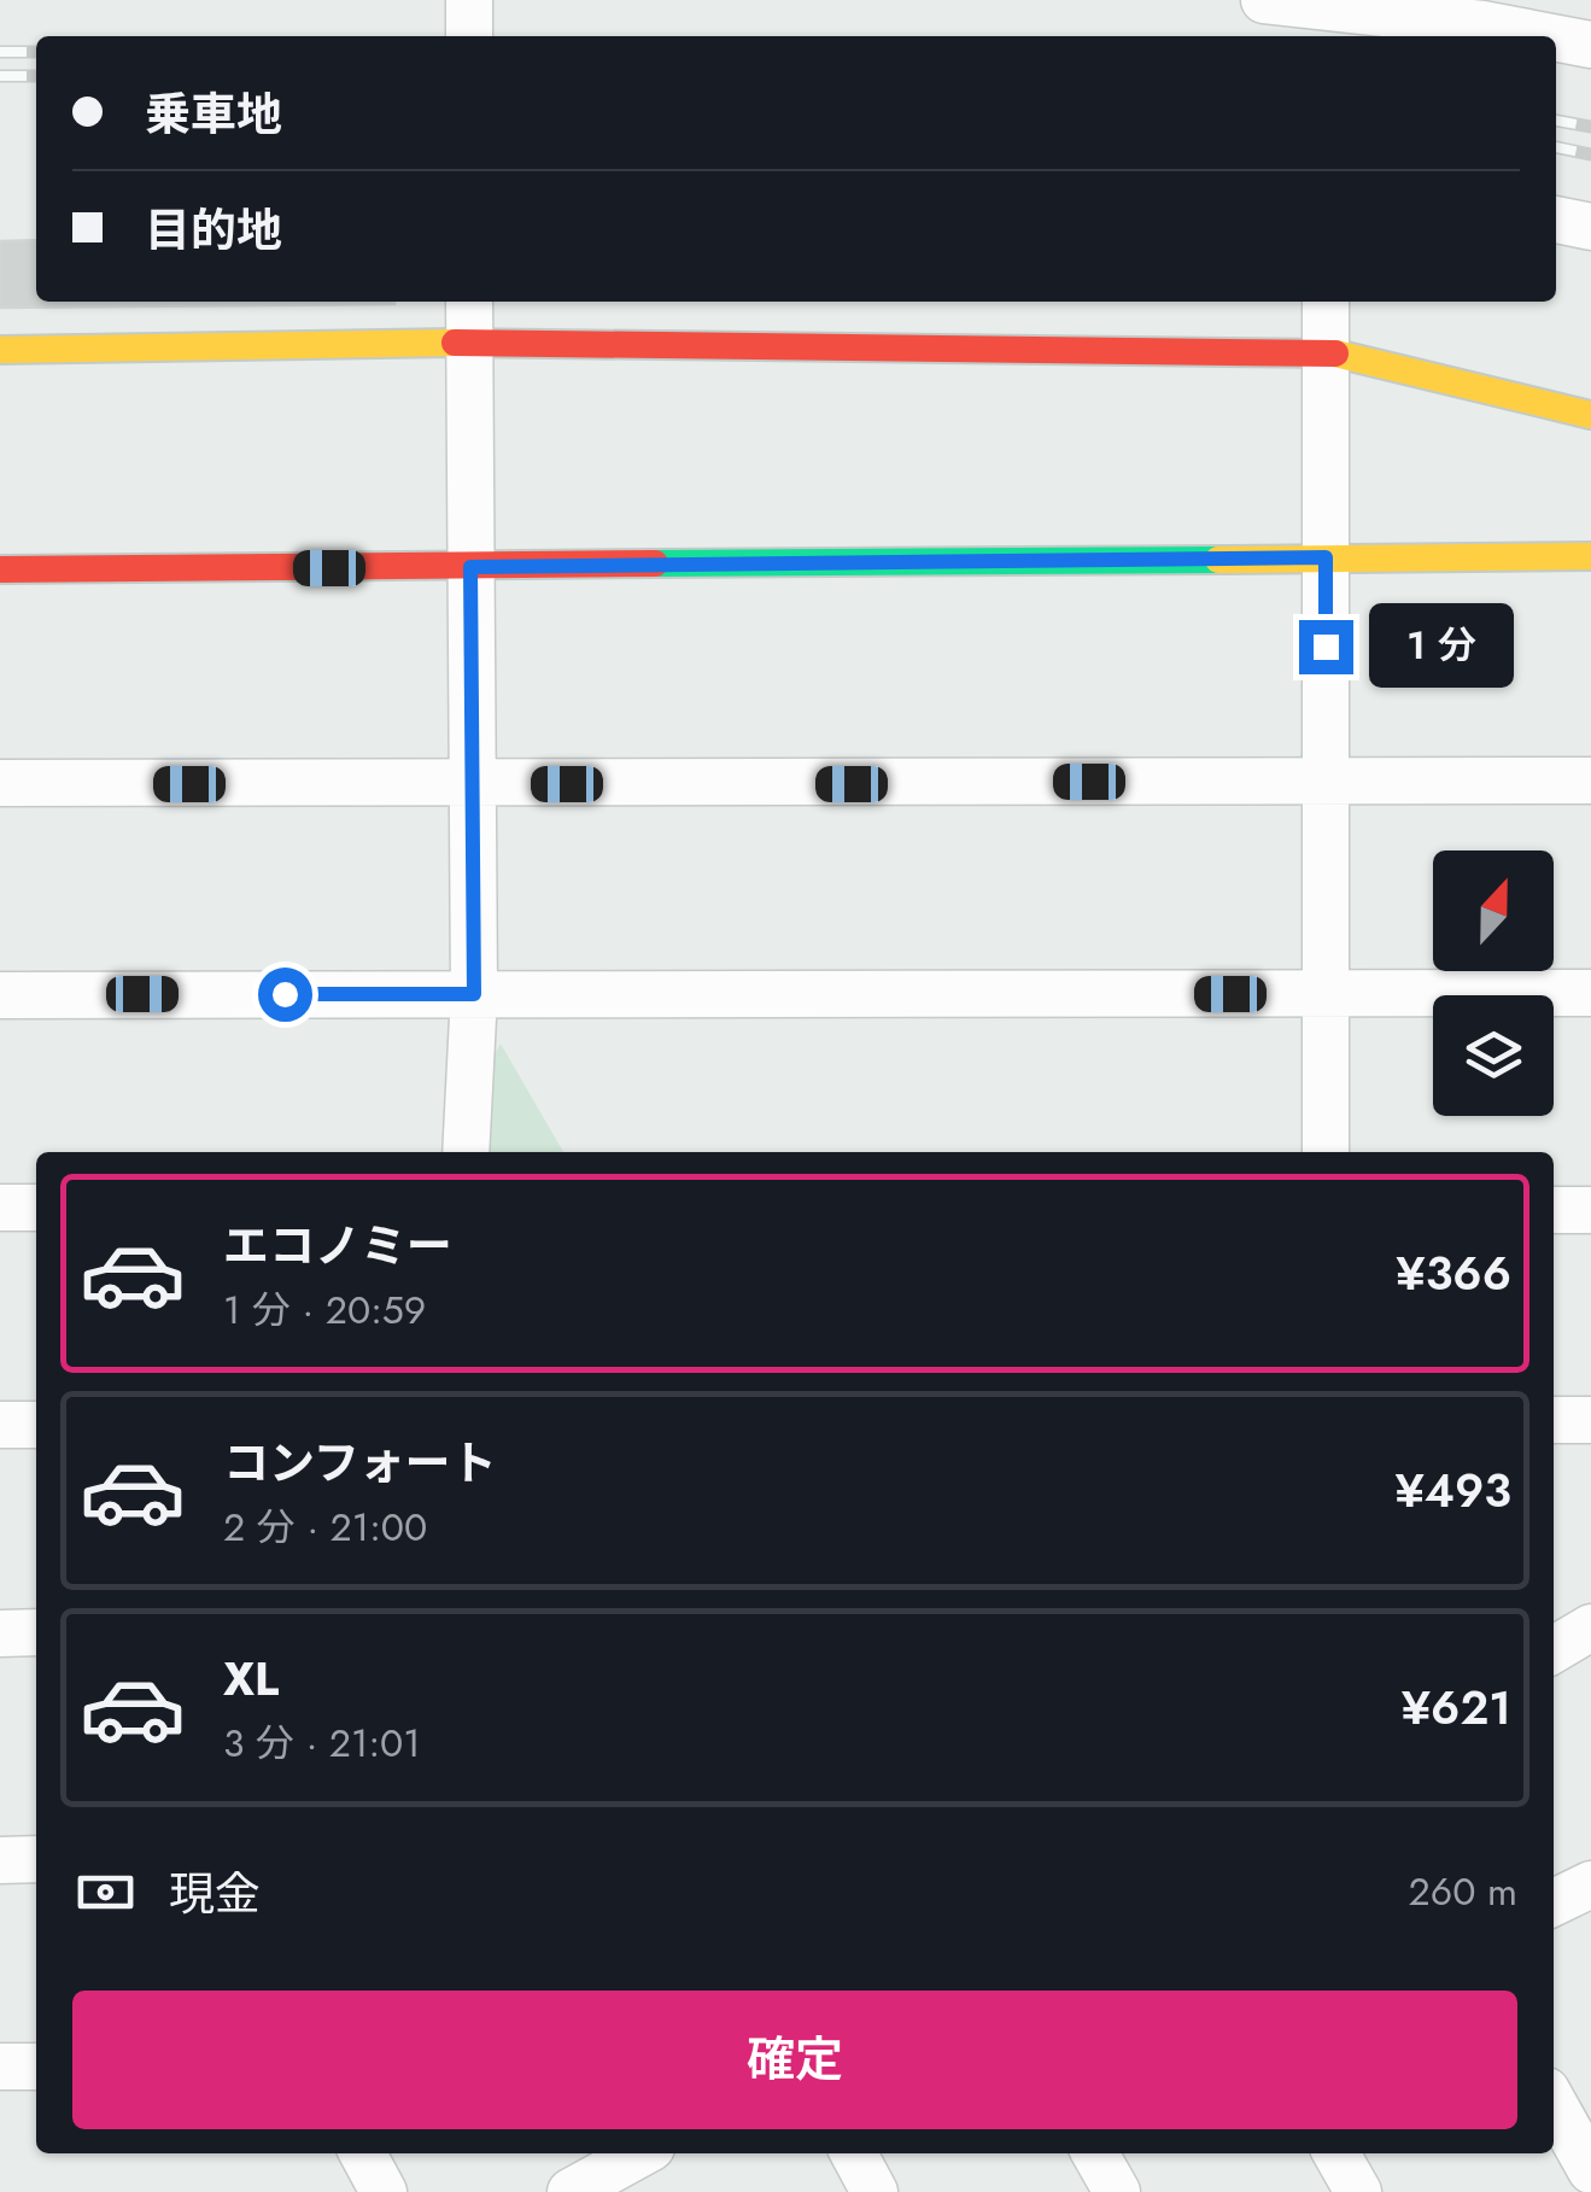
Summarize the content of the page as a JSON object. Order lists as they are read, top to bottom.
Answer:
{
  "north": "top",
  "page": {
    "banner": ["乗車地", "目的地"],
    "bubble": "1 分",
    "list": [
      {
        "name": "エコノミー",
        "note": "1 分 · 20:59",
        "value": "¥366"
      },
      {
        "name": "コンフォート",
        "note": "2 分 · 21:00",
        "value": "¥493"
      },
      {
        "name": "XL",
        "note": "3 分 · 21:01",
        "value": "¥621"
      }
    ],
    "pay": ["現金", "260 m"],
    "buttons": "確定"
  }
}
